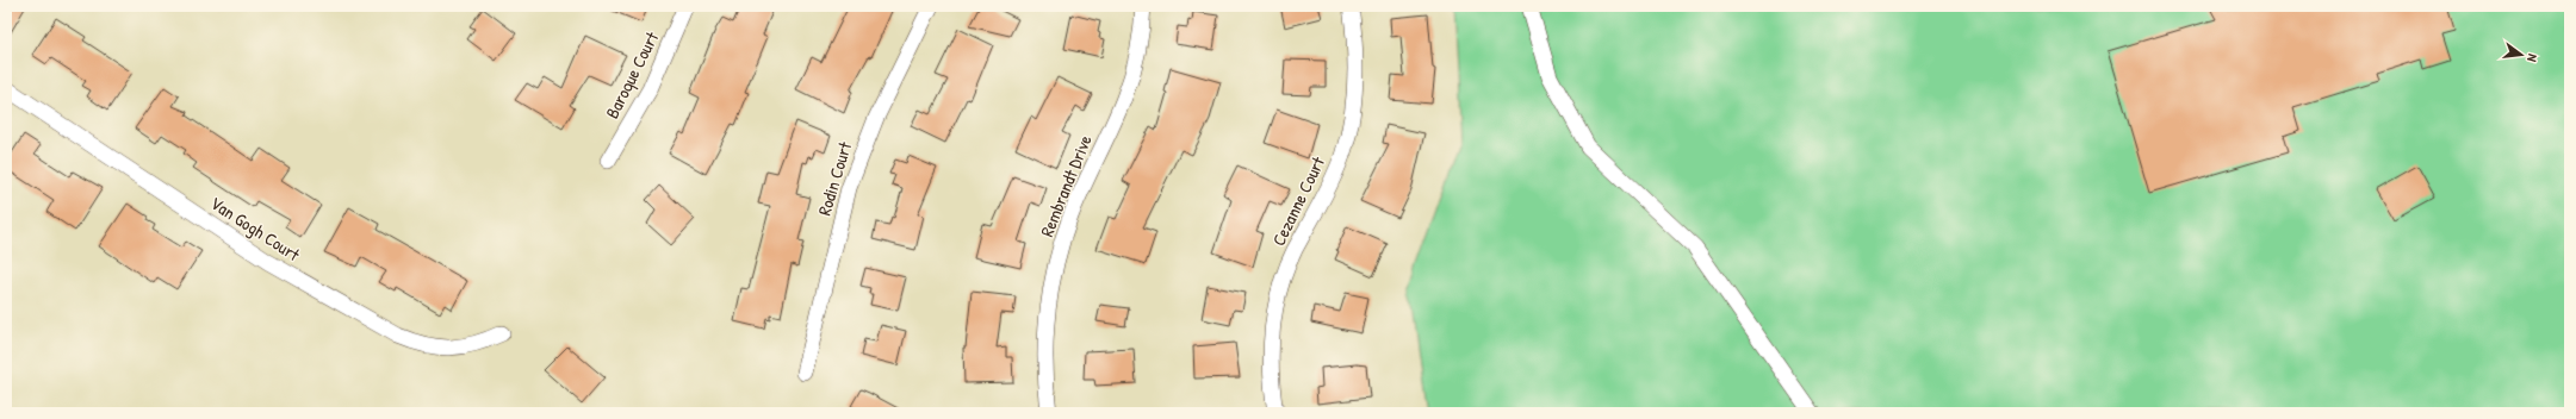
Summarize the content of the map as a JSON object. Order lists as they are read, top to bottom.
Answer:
{
  "streets": {
    "street": [
      "Baroque Court",
      "Rodin Court",
      "Rembrandt Drive",
      "Cezanne Court",
      "Van Gogh Court"
    ]
  },
  "north": "right"
}
